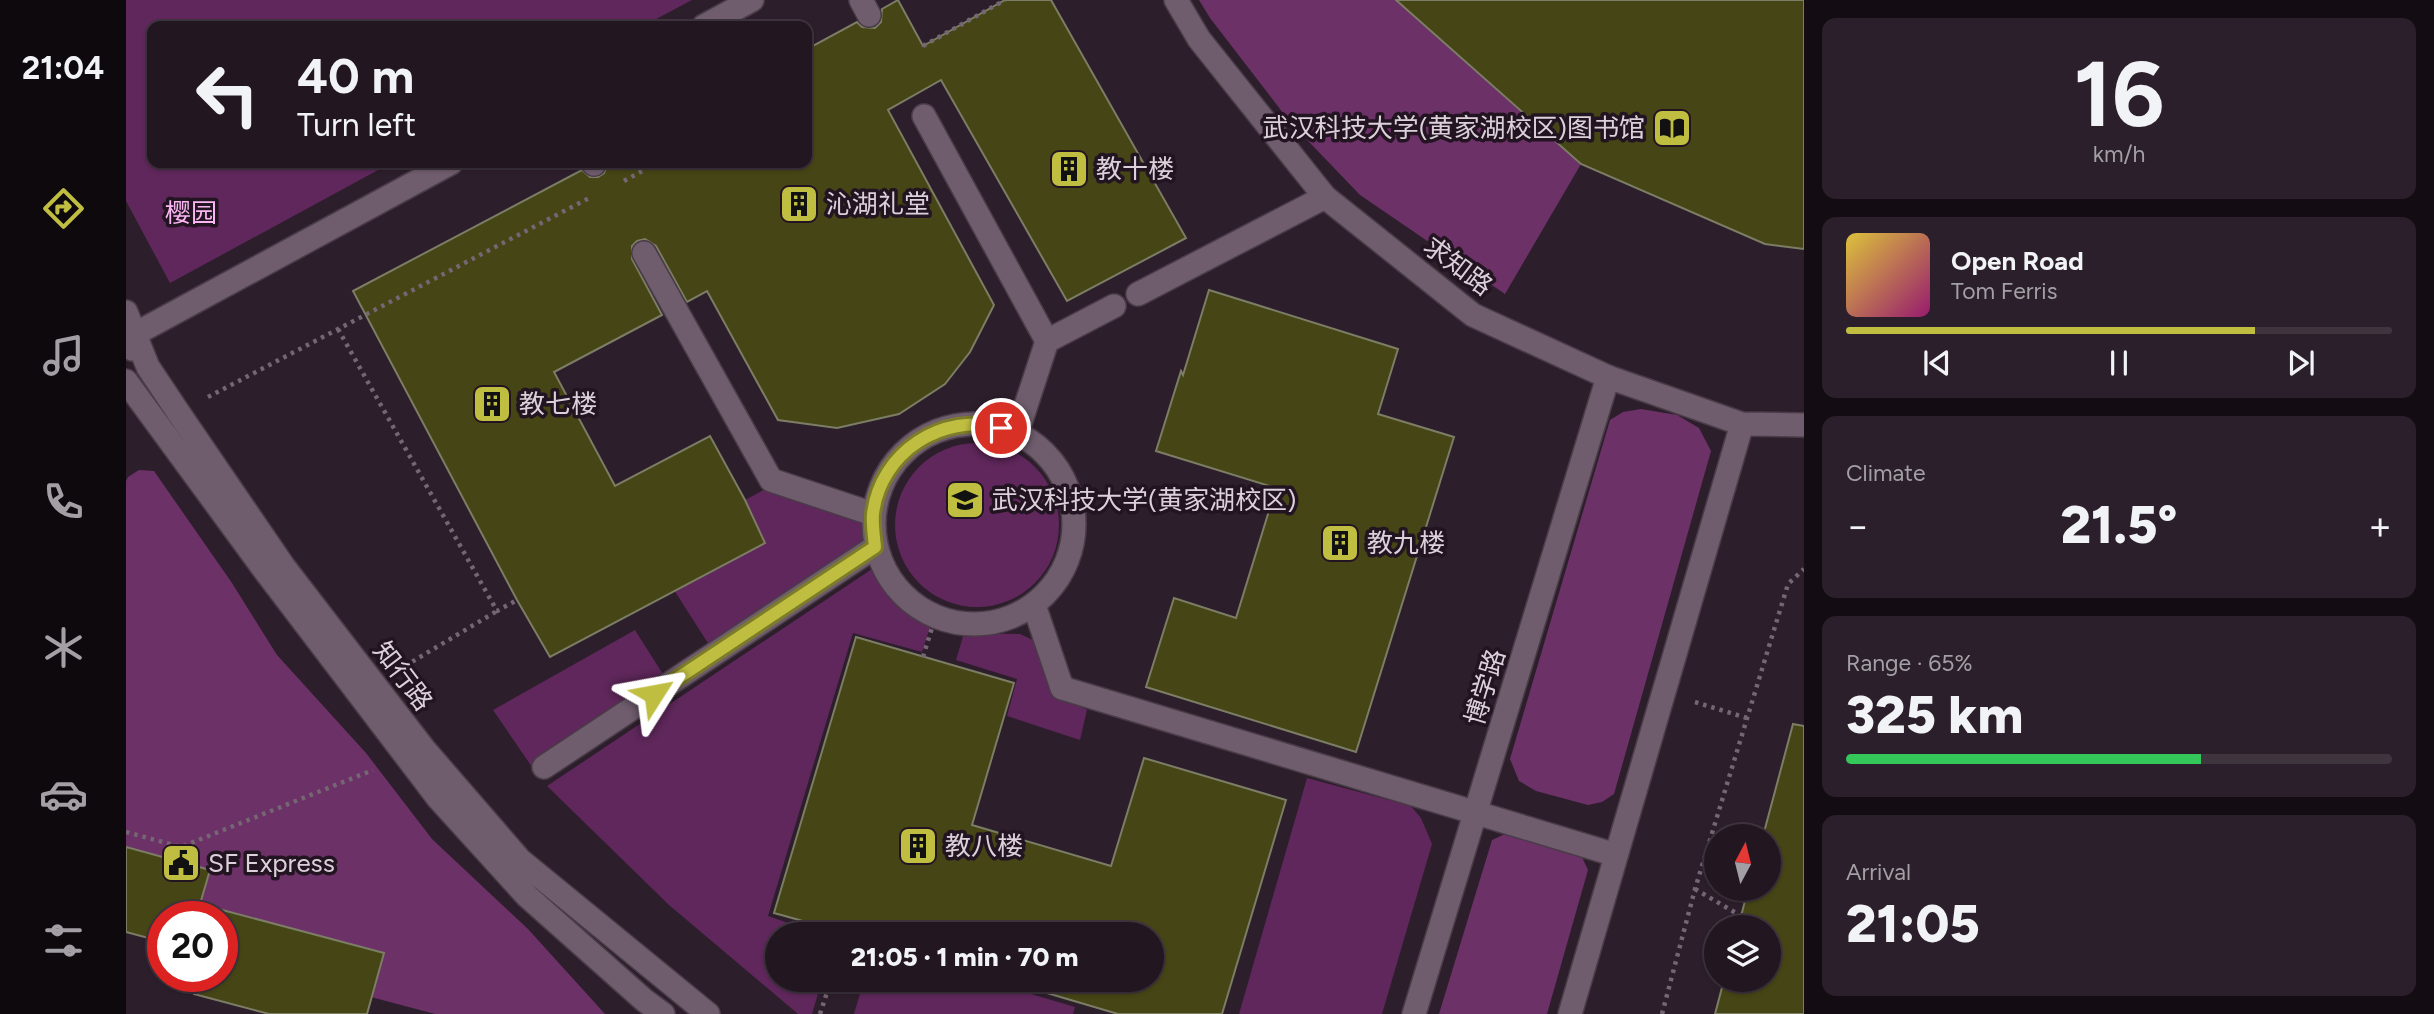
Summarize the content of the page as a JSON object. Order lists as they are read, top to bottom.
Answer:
{
  "streets": {
    "lane": ["求知路", "知行路", "博学路"]
  },
  "crossings": [
    ["求知路", "博学路"]
  ],
  "parks": ["樱园"],
  "places": {
    "library": ["武汉科技大学(黄家湖校区)图书馆"],
    "building": [
      "教十楼",
      "沁湖礼堂",
      "教七楼",
      "教九楼",
      "教八楼"
    ],
    "school or university": ["武汉科技大学(黄家湖校区)"],
    "public building": ["SF Express"]
  },
  "north": "top",
  "page": {
    "tabs": "21:04",
    "tile": [
      ["16", "km/h"],
      "Climate",
      ["Range · 65%", "325 km"],
      ["Arrival", "21:05"]
    ],
    "turn": ["40 m", "Turn left"],
    "song": ["Open Road", "Tom Ferris"],
    "heat": ["−", "21.5°", "+"],
    "limit": "20",
    "trip": "21:05 · 1 min · 70 m"
  }
}
